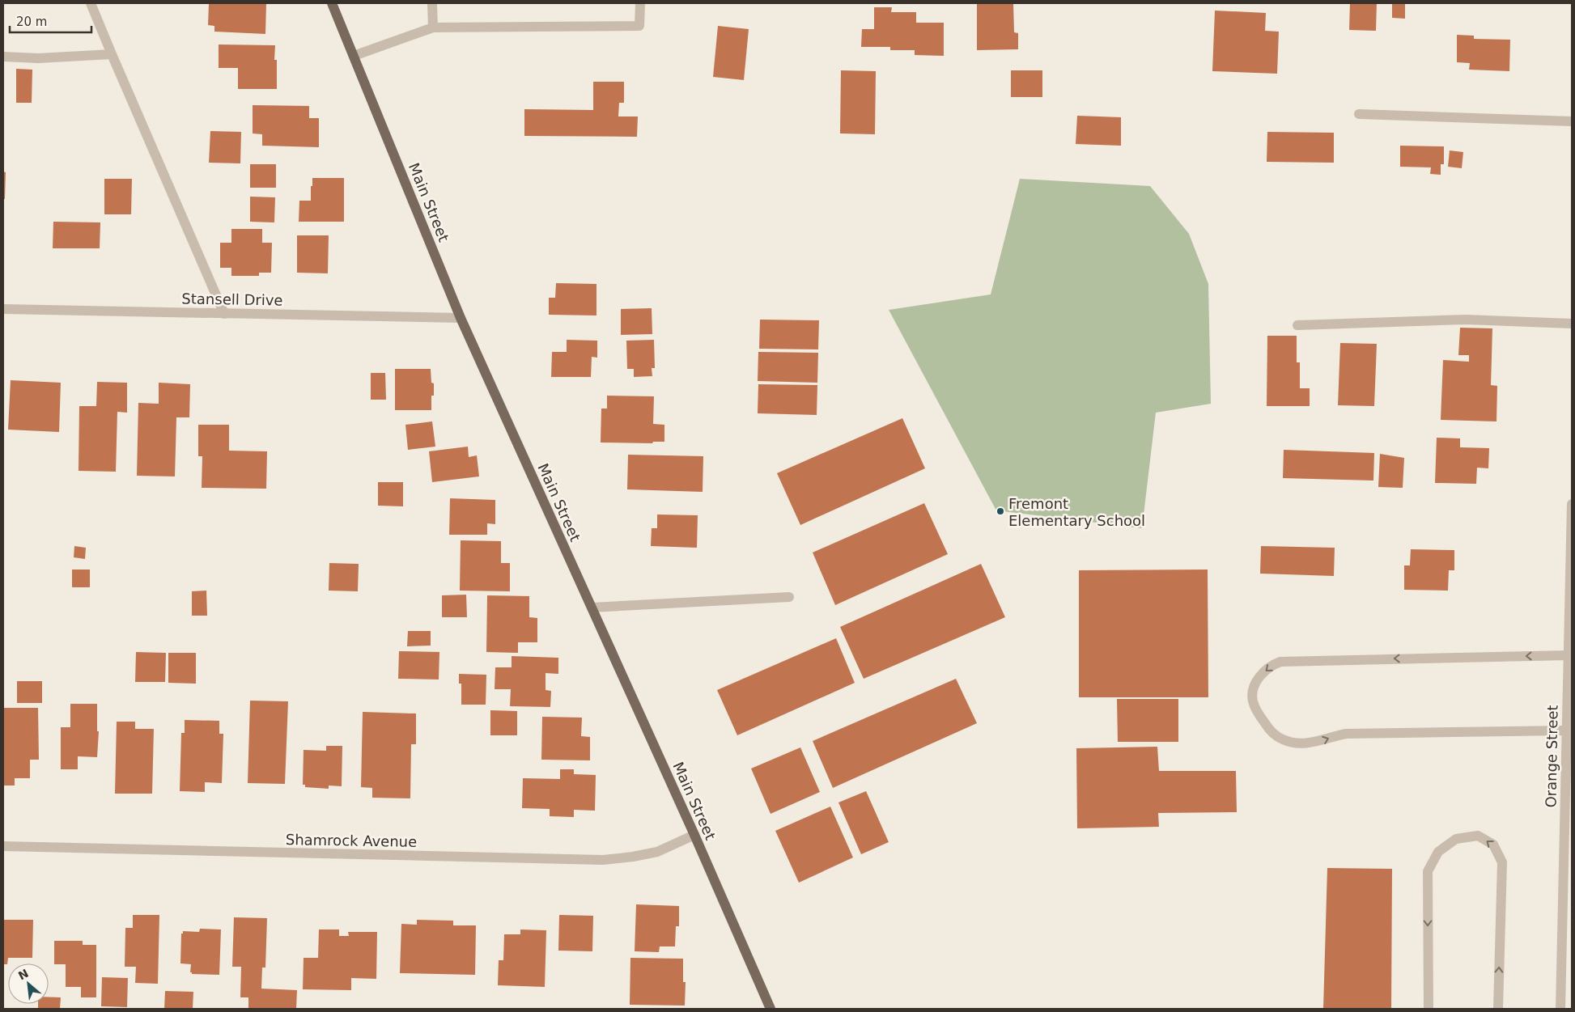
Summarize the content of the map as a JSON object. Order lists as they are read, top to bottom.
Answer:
{
  "streets": {
    "main road": ["Main Street"],
    "street": ["Stansell Drive", "Orange Street", "Shamrock Avenue"]
  },
  "crossings": [
    ["Main Street", "Stansell Drive"],
    ["Main Street", "Shamrock Avenue"]
  ],
  "places": ["Fremont Elementary School"],
  "scale_bar": "20 m",
  "north": "top left"
}
